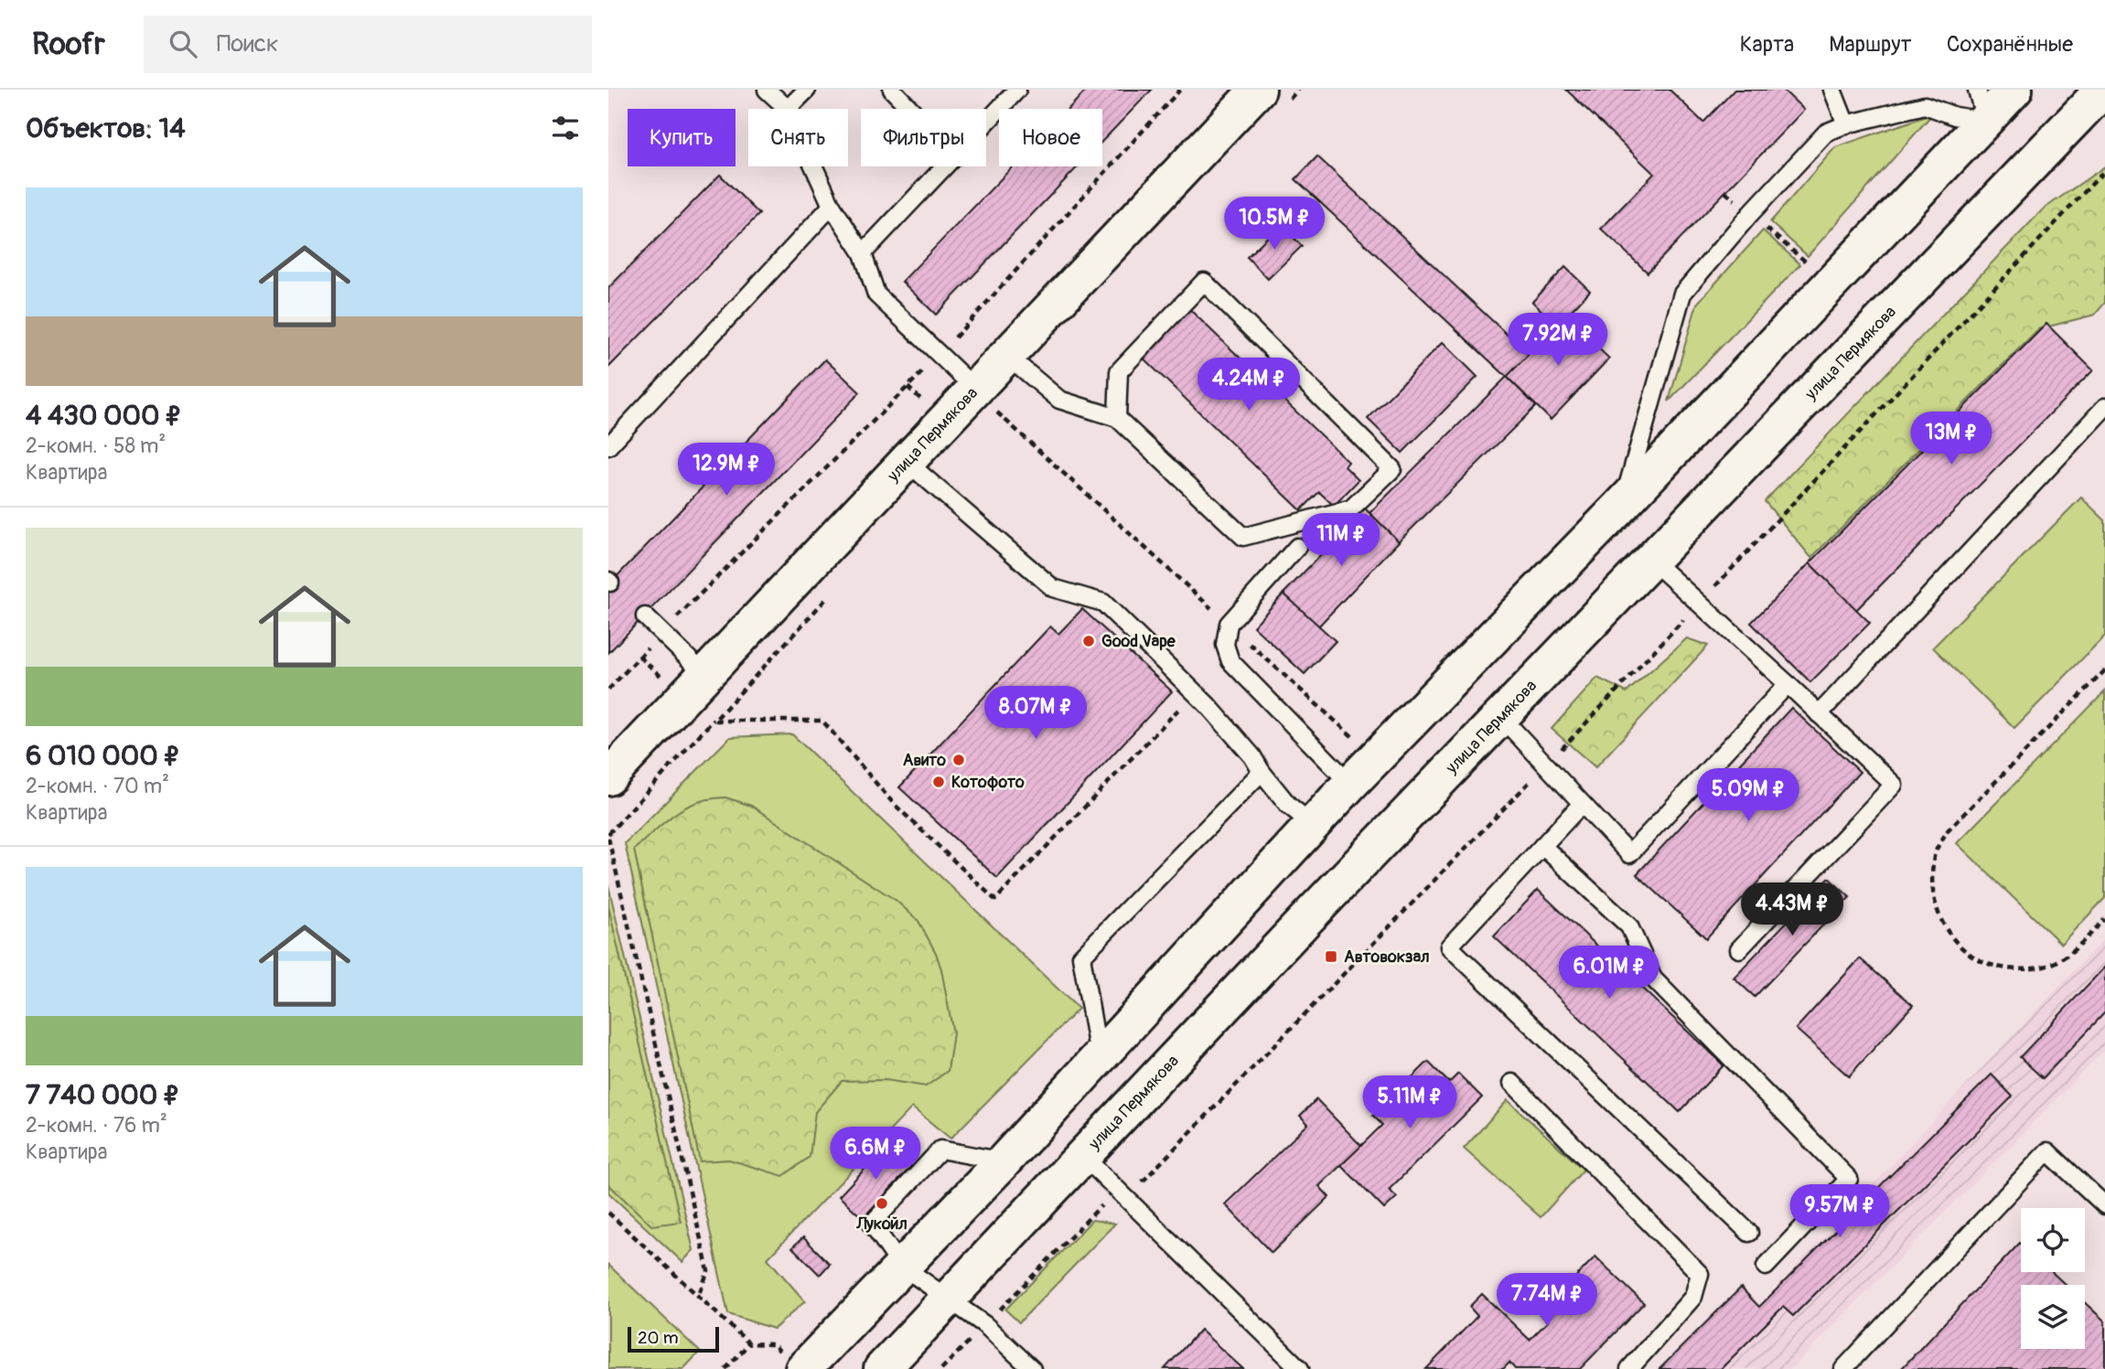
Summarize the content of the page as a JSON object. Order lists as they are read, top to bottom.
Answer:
{
  "streets": {
    "main road": ["улица Пермякова"]
  },
  "places": {
    "other": [
      "Good Vape",
      "Авито",
      "Котофото",
      "Лукойл"
    ],
    "transit": ["Автовокзал"]
  },
  "scale_bar": "20 m",
  "page": {
    "header": "Roofr",
    "search": "Поиск",
    "nav": ["Карта", "Маршрут", "Сохранённые"],
    "heading": "Объектов: 14",
    "chip": [
      "Купить",
      "Снять",
      "Фильтры",
      "Новое"
    ],
    "list": [
      {
        "name": "4 430 000 ₽",
        "note": "2-комн. · 58 m² · Квартира"
      },
      {
        "name": "6 010 000 ₽",
        "note": "2-комн. · 70 m² · Квартира"
      },
      {
        "name": "7 740 000 ₽",
        "note": "2-комн. · 76 m² · Квартира"
      }
    ],
    "price": [
      "10.5M ₽",
      "7.92M ₽",
      "4.24M ₽",
      "13M ₽",
      "12.9M ₽",
      "11M ₽",
      "8.07M ₽",
      "5.09M ₽",
      "4.43M ₽",
      "6.01M ₽",
      "5.11M ₽",
      "6.6M ₽",
      "9.57M ₽",
      "7.74M ₽"
    ],
    "scale": "20 m"
  }
}
